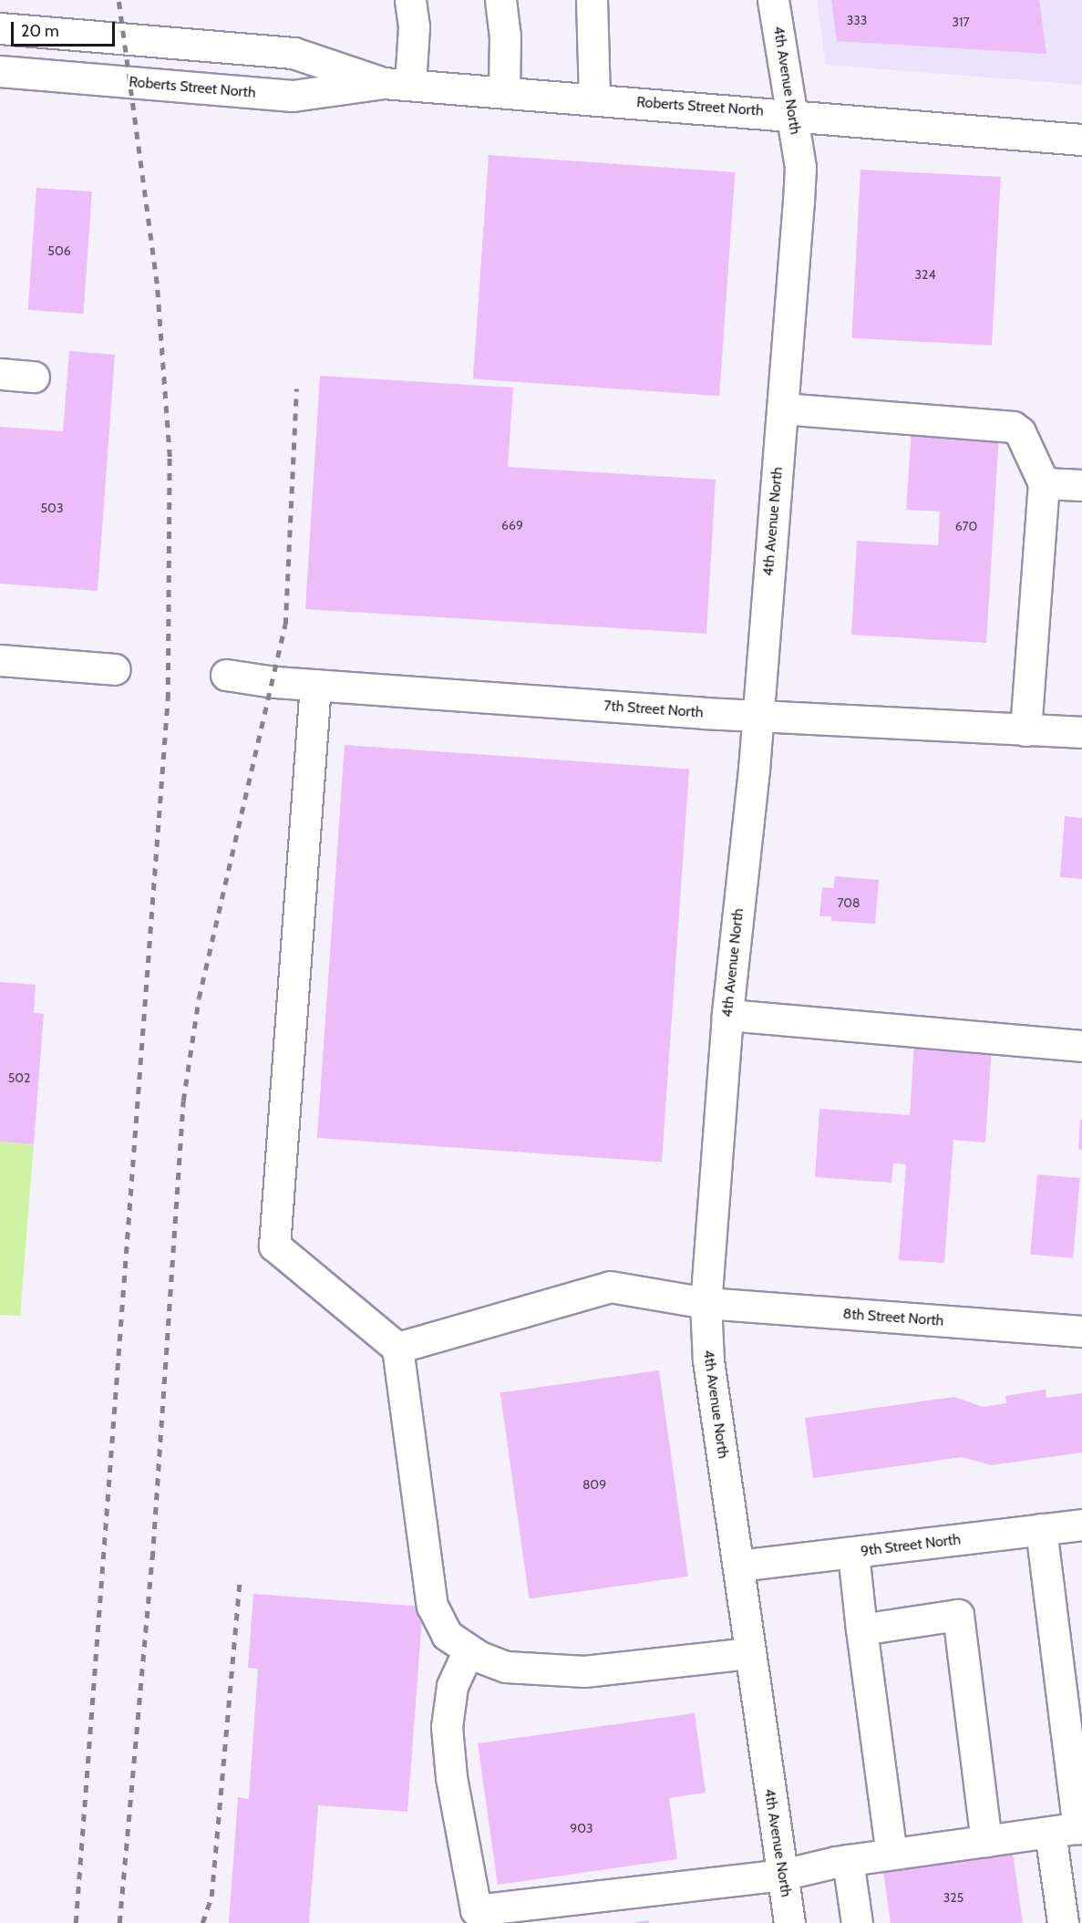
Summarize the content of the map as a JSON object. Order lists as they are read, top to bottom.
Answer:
{
  "streets": {
    "street": [
      "4th Avenue North",
      "Roberts Street North",
      "7th Street North",
      "8th Street North",
      "9th Street North"
    ]
  },
  "crossings": [
    ["4th Avenue North", "Roberts Street North"],
    ["4th Avenue North", "7th Street North"],
    ["4th Avenue North", "8th Street North"],
    ["4th Avenue North", "9th Street North"]
  ],
  "house_numbers": [
    "333",
    "317",
    "506",
    "324",
    "503",
    "669",
    "670",
    "708",
    "502",
    "809",
    "903",
    "325"
  ],
  "scale_bar": "20 m"
}
